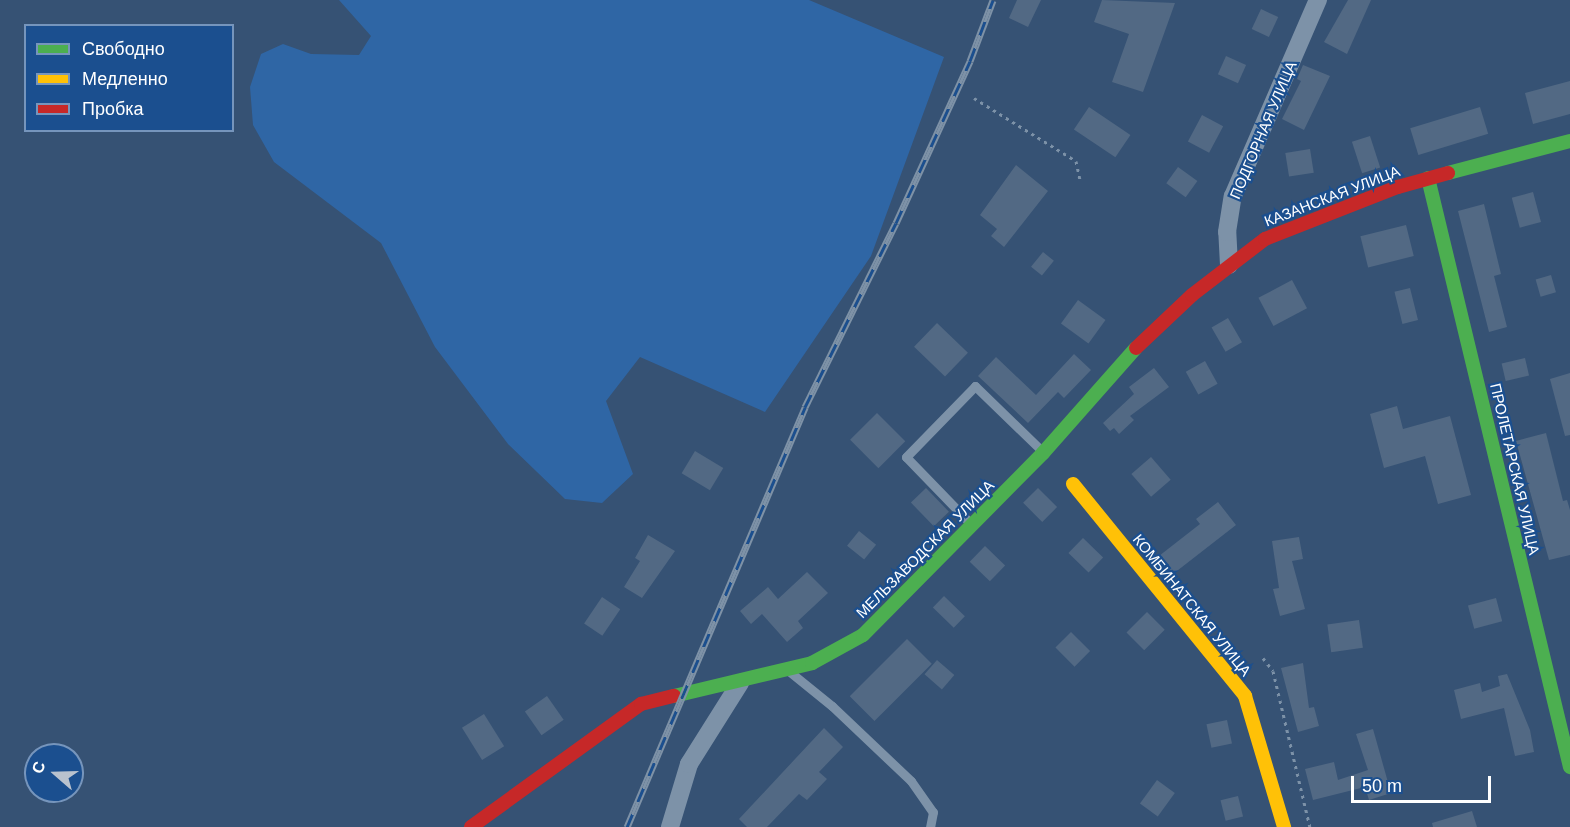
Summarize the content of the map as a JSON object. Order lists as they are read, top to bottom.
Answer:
{
  "streets": {
    "street": [
      "ПОДГОРНАЯ УЛИЦА",
      "КАЗАНСКАЯ УЛИЦА",
      "ПРОЛЕТАРСКАЯ УЛИЦА",
      "МЕЛЬЗАВОДСКАЯ УЛИЦА",
      "КОМБИНАТСКАЯ УЛИЦА"
    ]
  },
  "crossings": [
    ["ПОДГОРНАЯ УЛИЦА", "КАЗАНСКАЯ УЛИЦА"],
    ["КАЗАНСКАЯ УЛИЦА", "ПРОЛЕТАРСКАЯ УЛИЦА"],
    ["КАЗАНСКАЯ УЛИЦА", "МЕЛЬЗАВОДСКАЯ УЛИЦА"]
  ],
  "legend": ["Свободно", "Медленно", "Пробка"],
  "scale_bar": "50 m",
  "north": "left"
}
